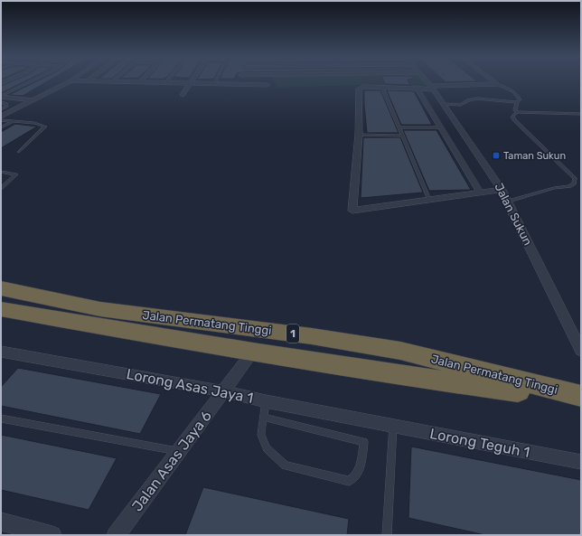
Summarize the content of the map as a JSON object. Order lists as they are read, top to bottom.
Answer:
{
  "streets": {
    "highway": ["Jalan Permatang Tinggi", "1"],
    "street": [
      "Jalan Sukun",
      "Lorong Asas Jaya 1",
      "Lorong Teguh 1",
      "Jalan Asas Jaya 6"
    ]
  },
  "crossings": [
    ["Jalan Permatang Tinggi", "Jalan Asas Jaya 6"],
    ["Lorong Asas Jaya 1", "Lorong Teguh 1"],
    ["Lorong Asas Jaya 1", "Jalan Asas Jaya 6"]
  ],
  "places": {
    "transit": ["Taman Sukun"]
  }
}
